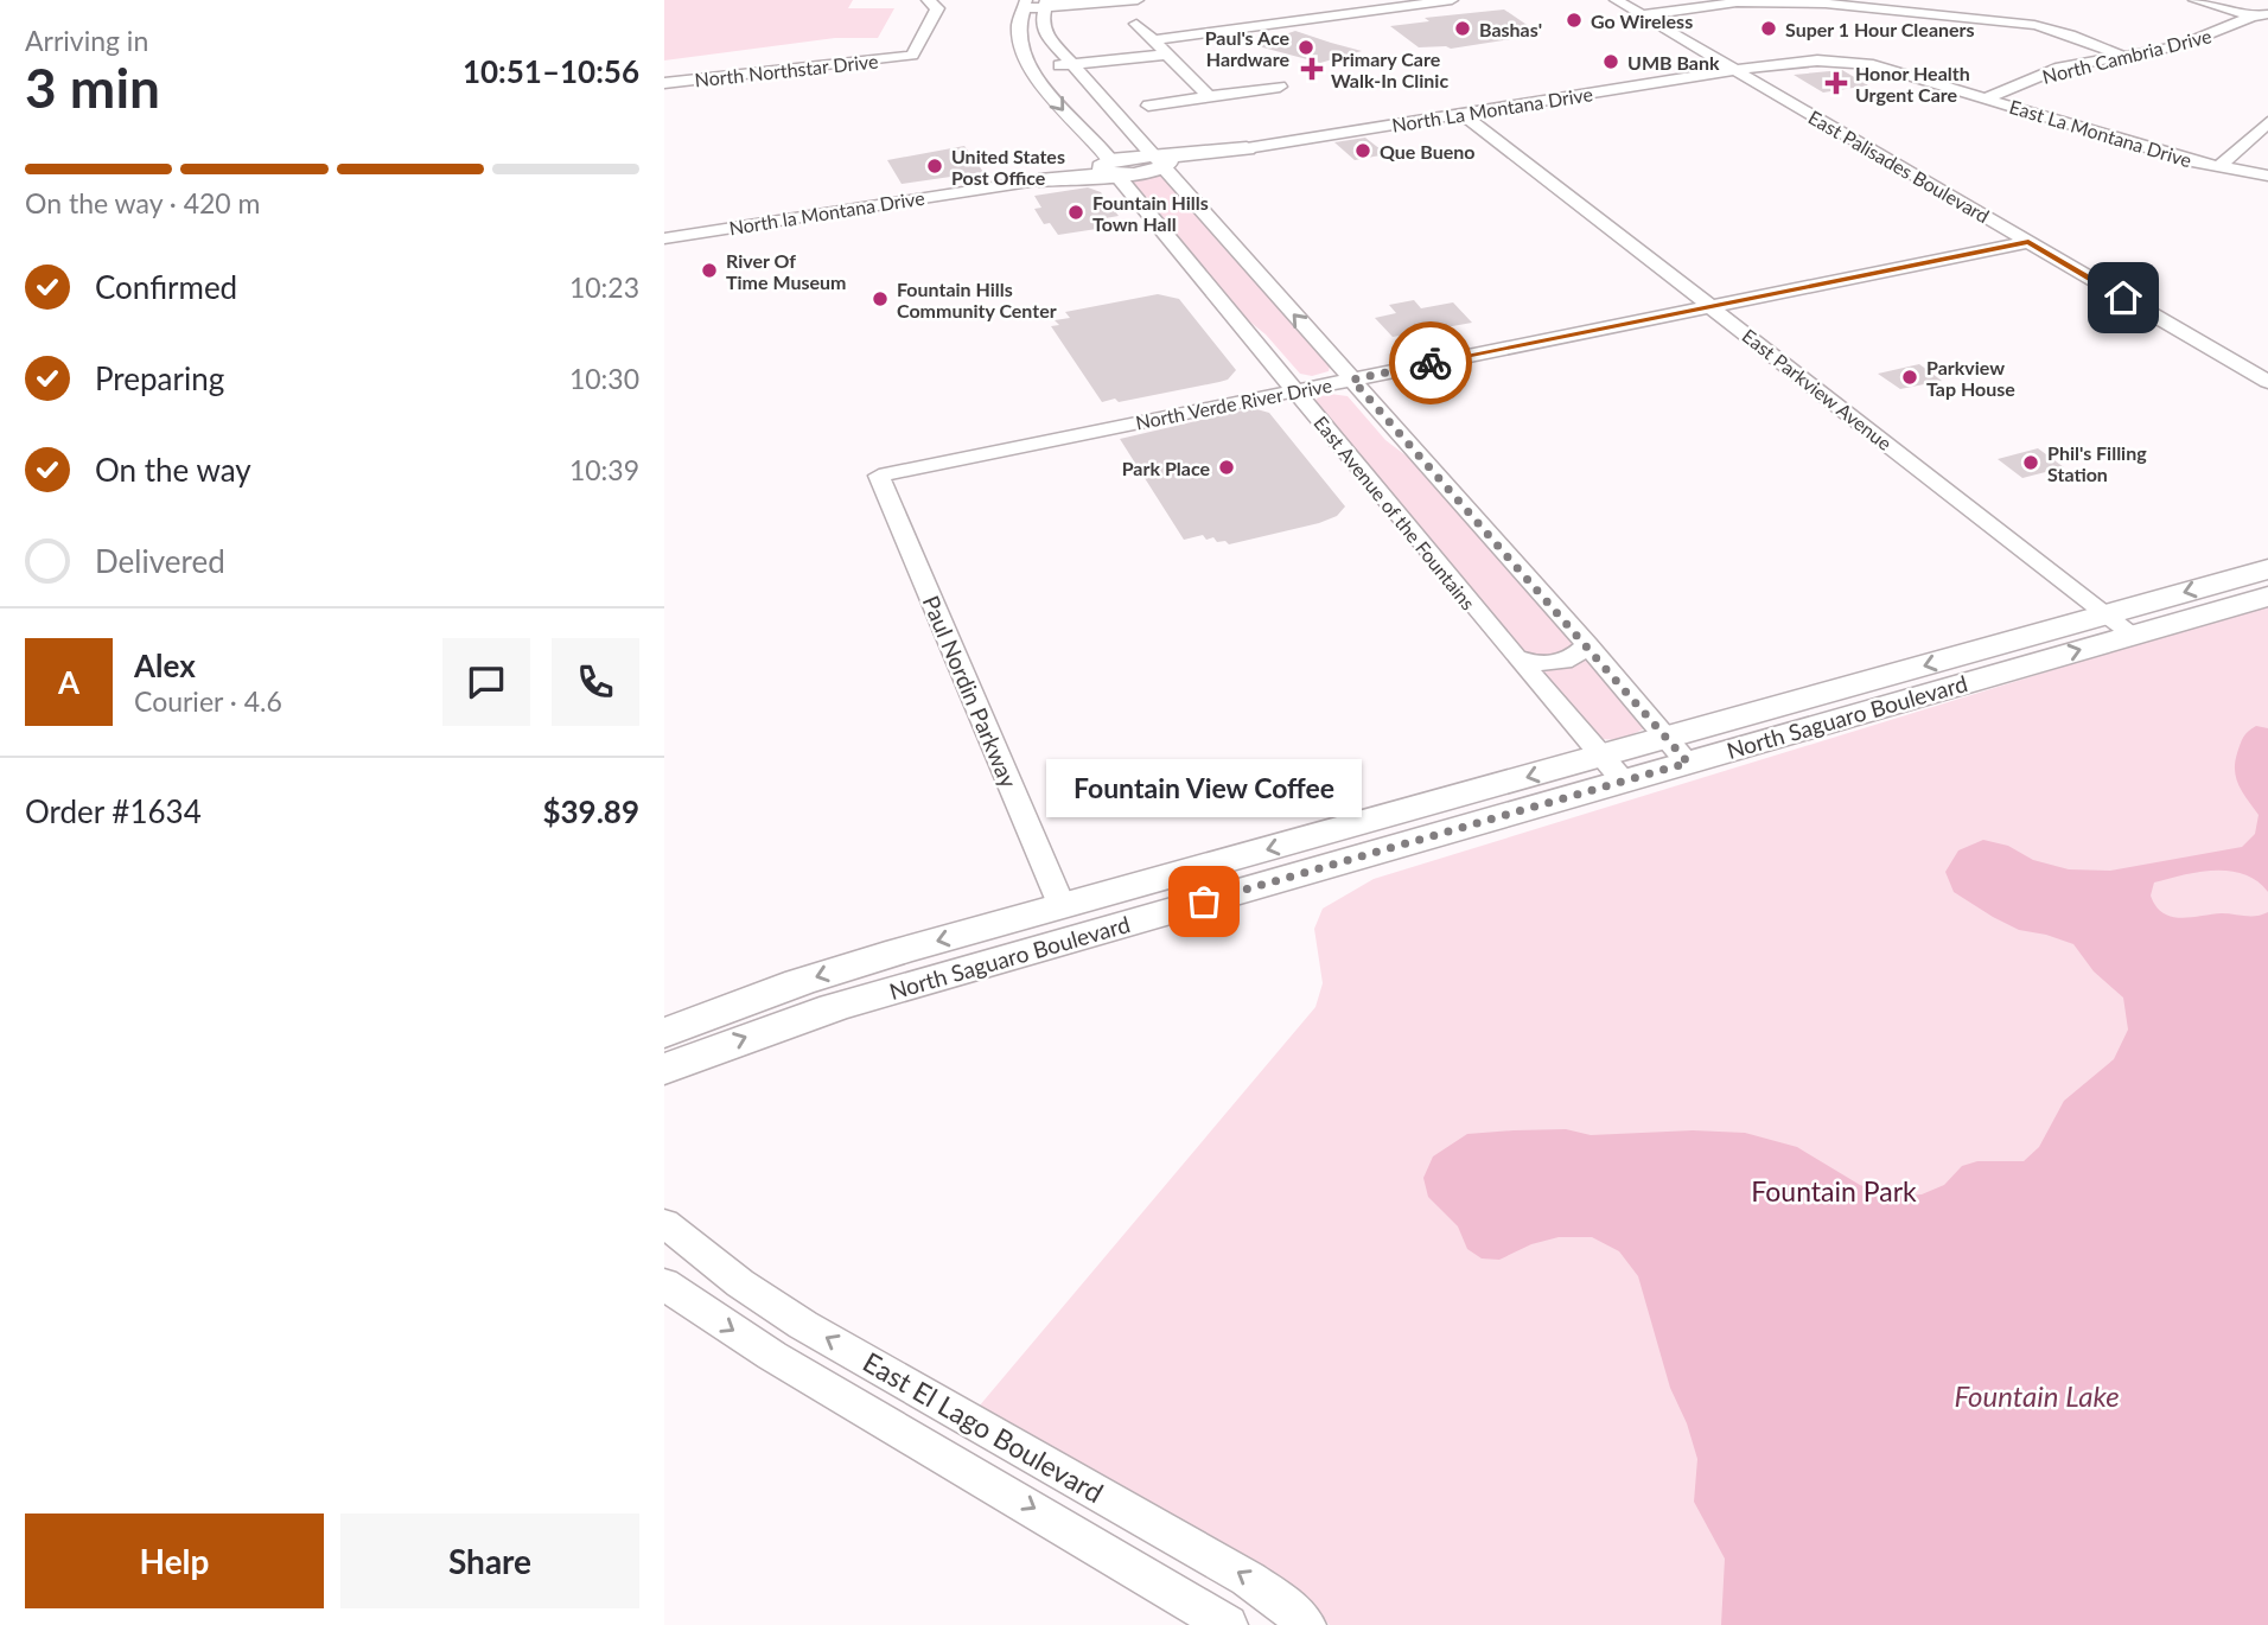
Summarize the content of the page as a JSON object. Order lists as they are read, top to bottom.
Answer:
{
  "streets": {
    "main road": ["North La Montana Drive", "North Saguaro Boulevard"],
    "street": [
      "North Cambria Drive",
      "North Northstar Drive",
      "East La Montana Drive",
      "East Palisades Boulevard",
      "North la Montana Drive",
      "East Parkview Avenue",
      "North Verde River Drive",
      "East Avenue of the Fountains",
      "Paul Nordin Parkway",
      "East El Lago Boulevard"
    ]
  },
  "crossings": [
    ["North Cambria Drive", "East La Montana Drive"],
    ["North La Montana Drive", "East La Montana Drive"],
    ["North La Montana Drive", "East Palisades Boulevard"],
    ["North La Montana Drive", "East Parkview Avenue"],
    ["North La Montana Drive", "East Avenue of the Fountains"],
    ["East La Montana Drive", "East Palisades Boulevard"],
    ["East Palisades Boulevard", "North Verde River Drive"],
    ["East Parkview Avenue", "North Verde River Drive"],
    ["East Parkview Avenue", "North Saguaro Boulevard"],
    ["North Verde River Drive", "East Avenue of the Fountains"],
    ["North Verde River Drive", "Paul Nordin Parkway"],
    ["East Avenue of the Fountains", "North Saguaro Boulevard"],
    ["Paul Nordin Parkway", "North Saguaro Boulevard"]
  ],
  "water": ["Fountain Lake"],
  "parks": ["Fountain Park"],
  "places": {
    "other": [
      "Go Wireless",
      "Bashas'",
      "Super 1 Hour Cleaners",
      "Paul's Ace Hardware",
      "UMB Bank",
      "Que Bueno",
      "United States Post Office",
      "Fountain Hills Town Hall",
      "River Of Time Museum",
      "Fountain Hills Community Center",
      "Parkview Tap House",
      "Phil's Filling Station",
      "Park Place",
      "Fountain View Coffee"
    ],
    "health": ["Primary Care Walk-In Clinic", "Honor Health Urgent Care"]
  },
  "page": {
    "heading": ["3 min", "Arriving in", "10:51–10:56"],
    "panel": [
      "Alex",
      "Courier · 4.6",
      "Order #1634",
      "$39.89"
    ],
    "bar": "On the way · 420 m",
    "list": [
      ["Confirmed", "10:23"],
      ["Preparing", "10:30"],
      ["On the way", "10:39"],
      "Delivered"
    ],
    "round": "A",
    "bubble": "Fountain View Coffee",
    "buttons": ["Help", "Share"]
  }
}
